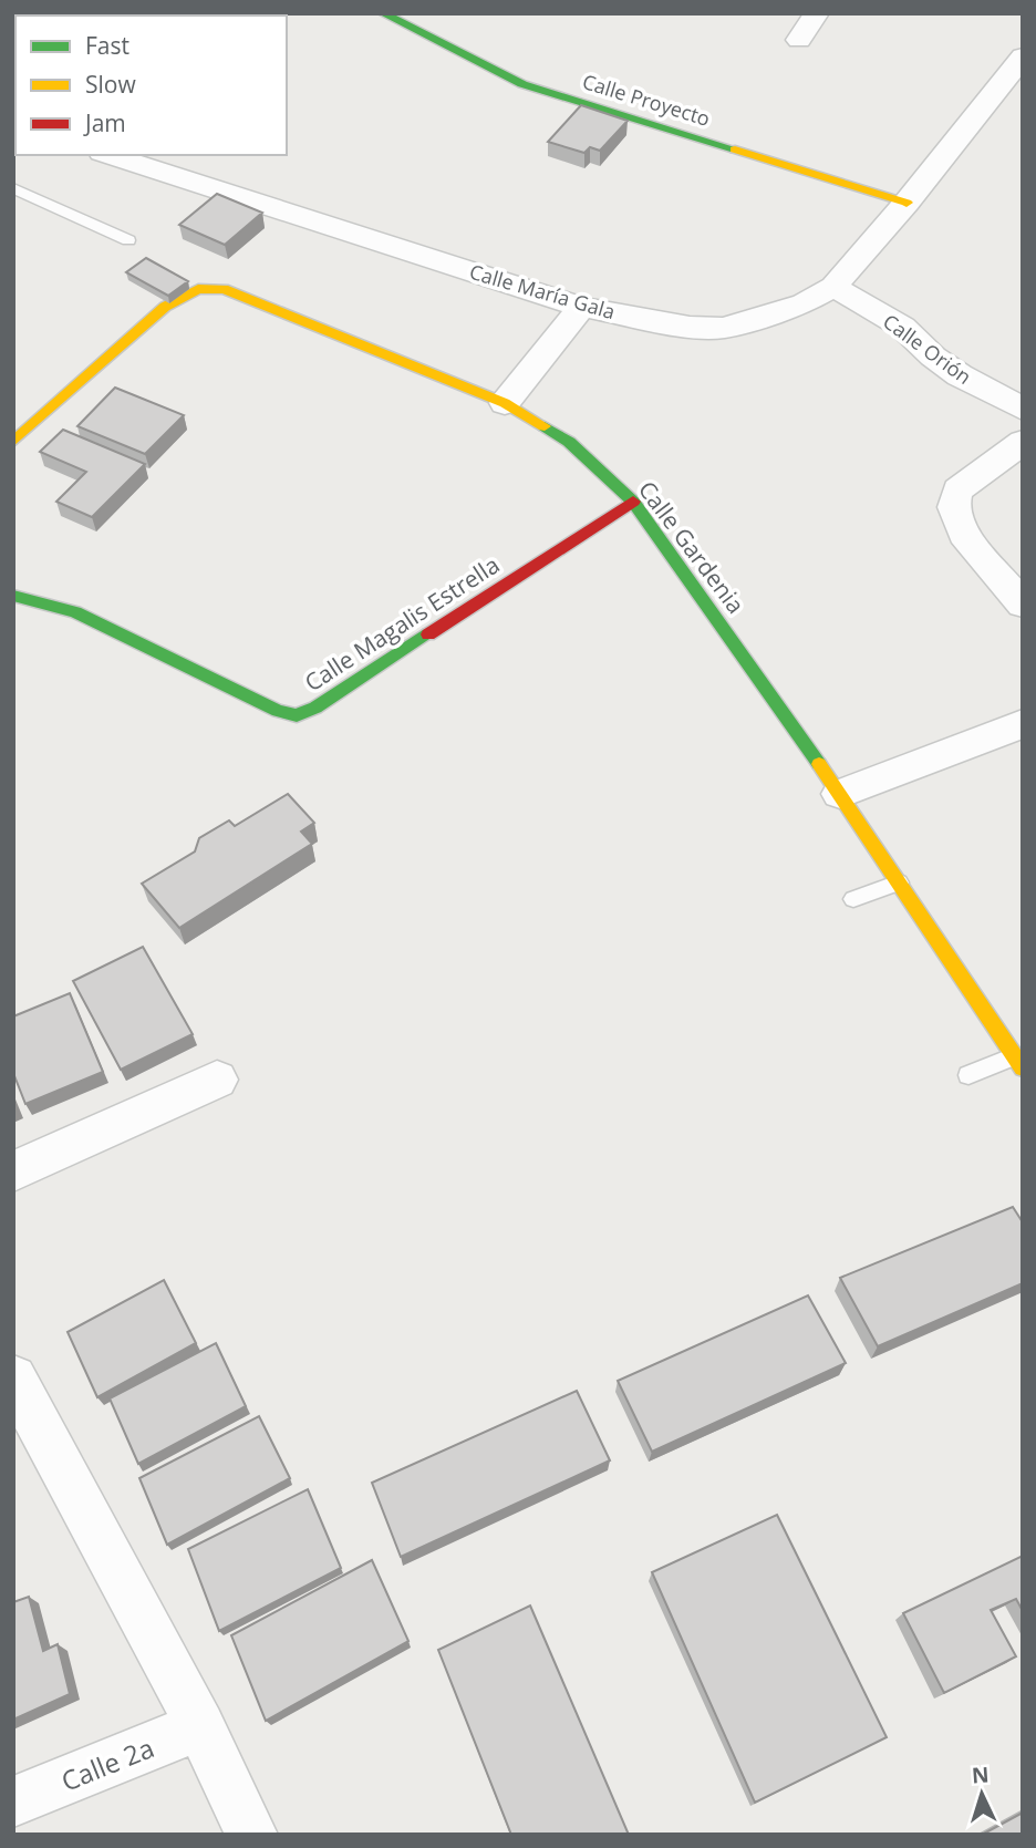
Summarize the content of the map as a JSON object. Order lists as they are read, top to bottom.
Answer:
{
  "streets": {
    "street": [
      "Calle Proyecto",
      "Calle María Gala",
      "Calle Orión",
      "Calle Gardenia",
      "Calle Magalis Estrella",
      "Calle 2a"
    ]
  },
  "crossings": [
    ["Calle Proyecto", "Calle María Gala"],
    ["Calle María Gala", "Calle Orión"],
    ["Calle Gardenia", "Calle Magalis Estrella"]
  ],
  "legend": ["Fast", "Slow", "Jam"],
  "north": "top"
}
